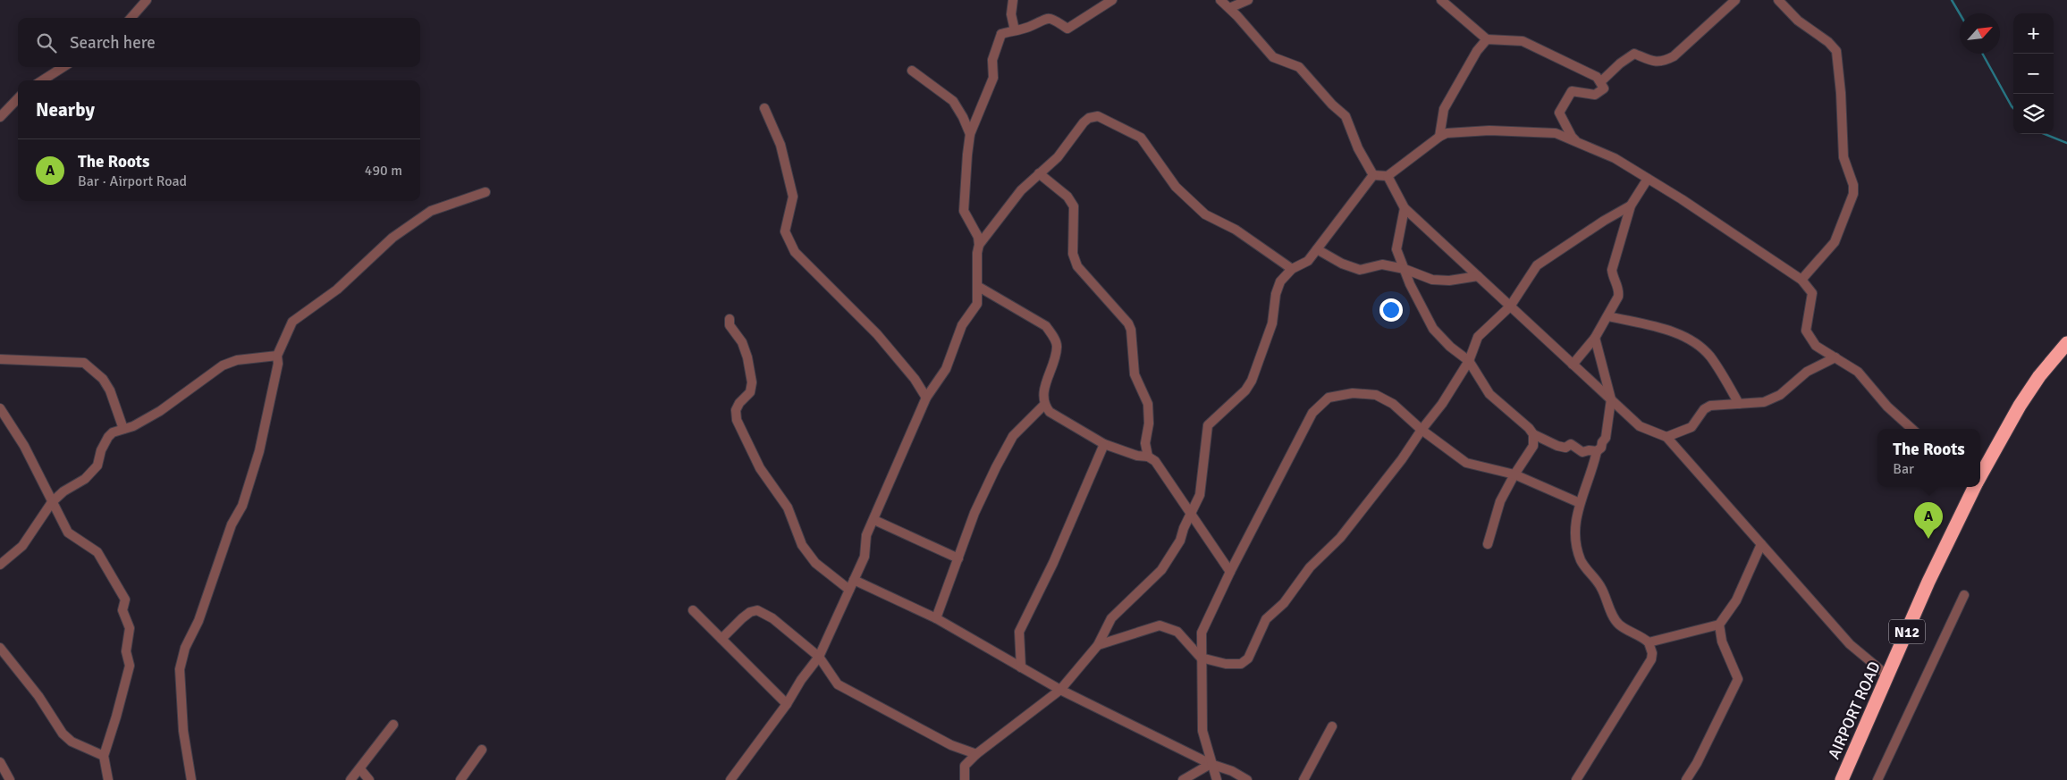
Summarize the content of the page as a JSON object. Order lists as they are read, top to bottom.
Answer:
{
  "streets": {
    "highway": ["N12", "AIRPORT ROAD"]
  },
  "north": "top right",
  "page": {
    "map_buttons": ["+", "−"],
    "search": "Search here",
    "heading": "Nearby",
    "list": [
      {
        "mark": "A",
        "name": "The Roots",
        "note": "Bar · Airport Road",
        "value": "490 m"
      }
    ],
    "popup": ["The Roots", "Bar"],
    "pins": "A"
  }
}
